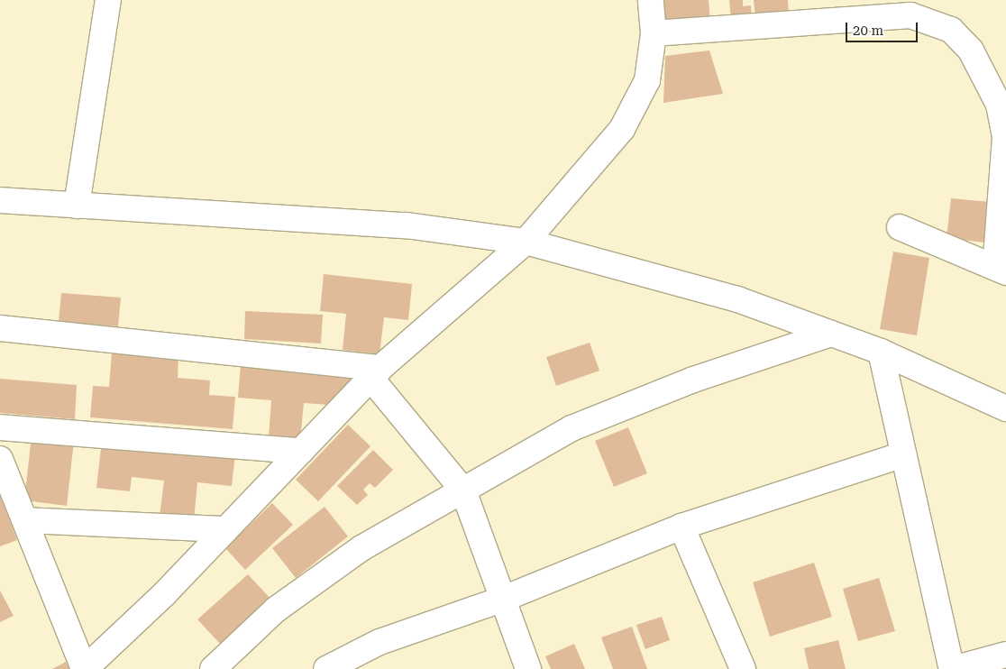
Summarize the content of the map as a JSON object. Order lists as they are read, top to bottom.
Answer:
{
  "scale_bar": "20 m"
}
